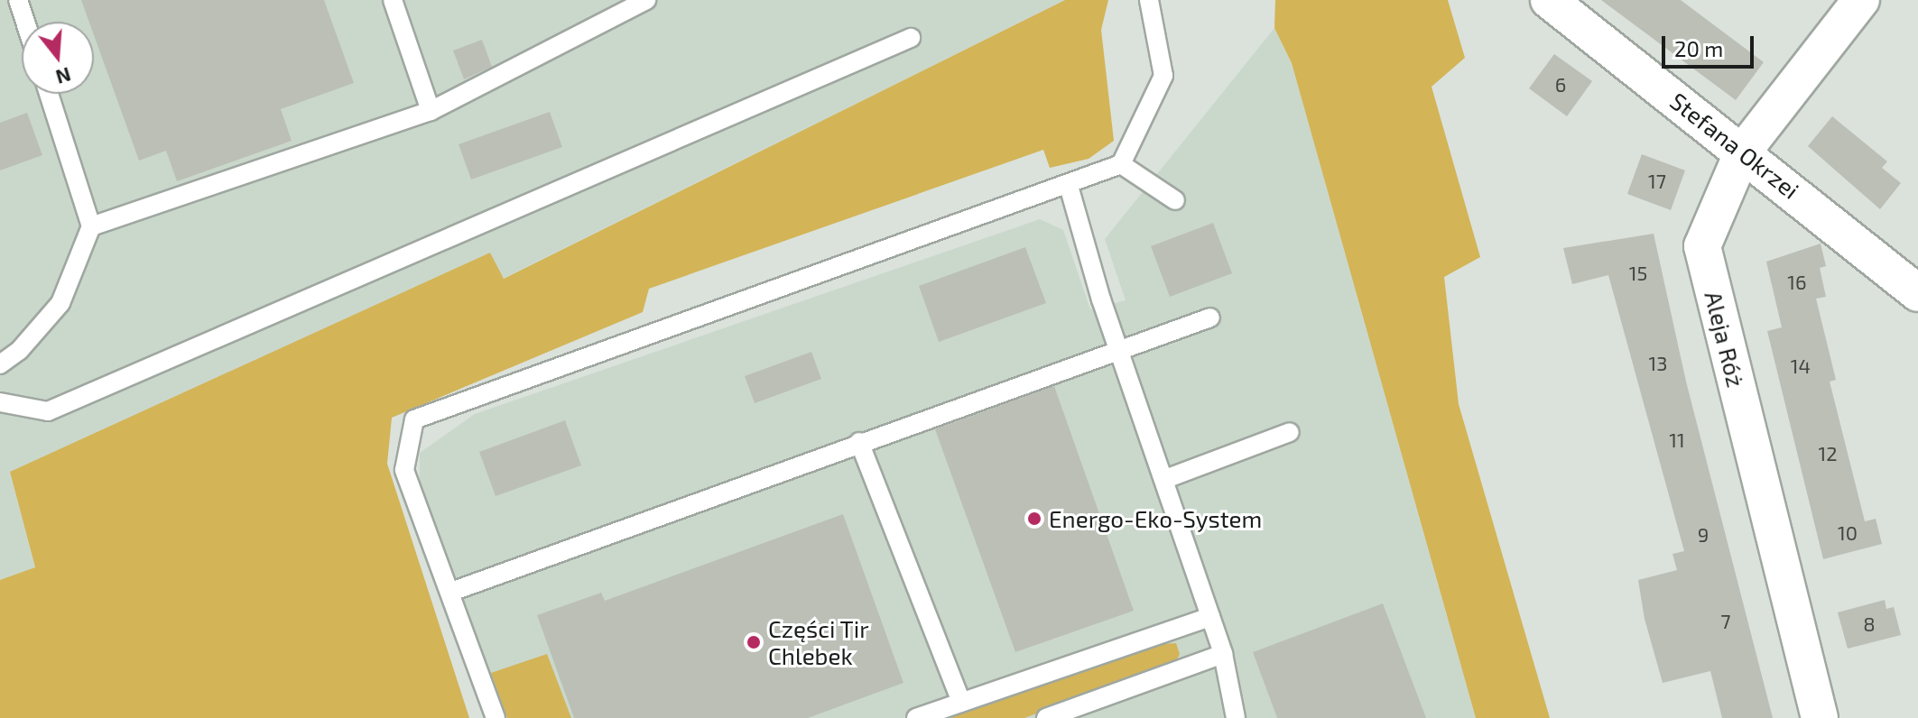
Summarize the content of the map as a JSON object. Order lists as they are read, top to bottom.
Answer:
{
  "streets": {
    "street": ["Stefana Okrzei", "Aleja Róż"]
  },
  "crossings": [
    ["Stefana Okrzei", "Aleja Róż"]
  ],
  "places": ["Energo-Eko-System", "Części Tir Chlebek"],
  "house_numbers": [
    "6",
    "17",
    "15",
    "16",
    "13",
    "14",
    "11",
    "12",
    "10",
    "9",
    "7",
    "8"
  ],
  "scale_bar": "20 m",
  "north": "bottom"
}
